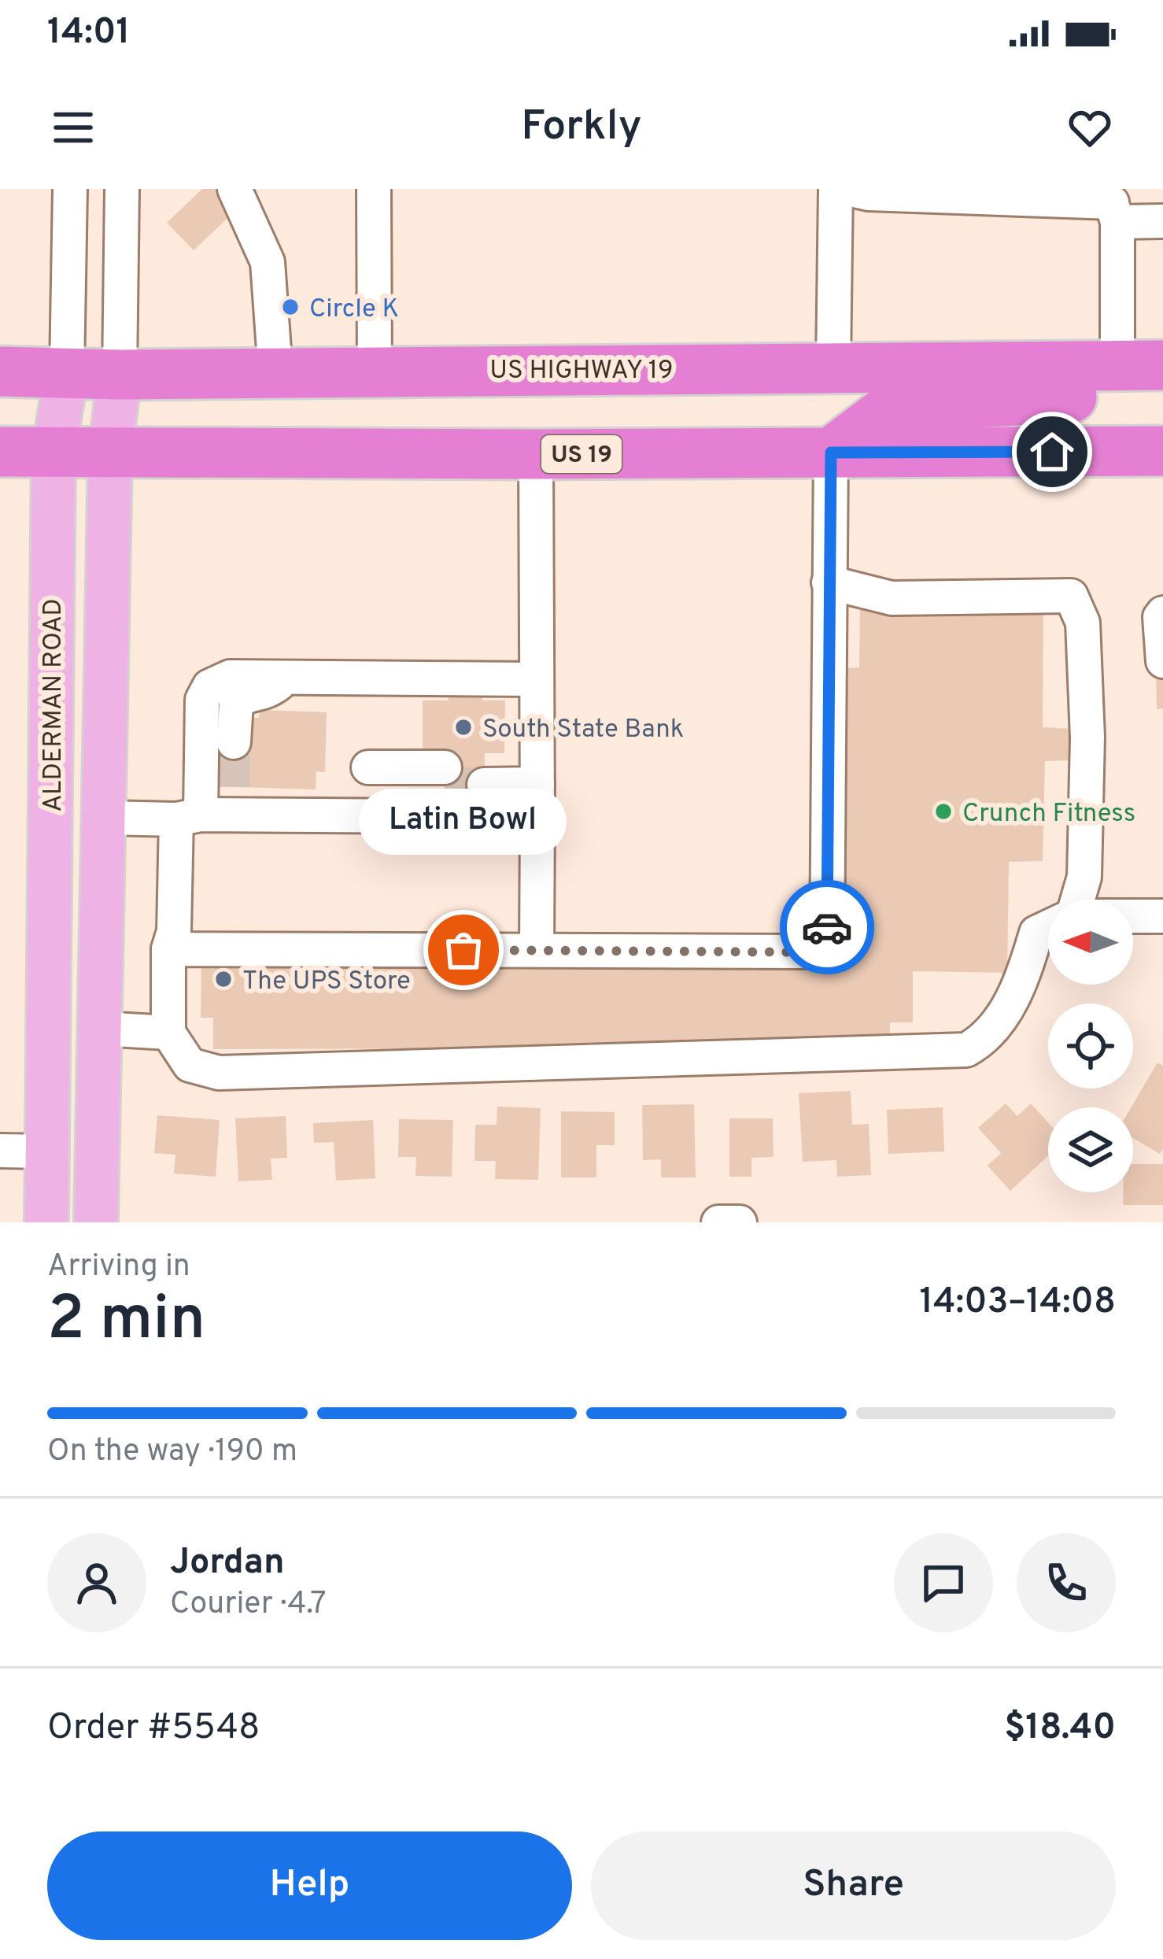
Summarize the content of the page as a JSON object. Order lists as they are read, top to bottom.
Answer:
{
  "streets": {
    "highway": ["US HIGHWAY 19", "US 19"],
    "main road": ["ALDERMAN ROAD"]
  },
  "crossings": [
    ["US HIGHWAY 19", "ALDERMAN ROAD"],
    ["US 19", "ALDERMAN ROAD"]
  ],
  "places": [
    "Circle K",
    "South State Bank",
    "Crunch Fitness",
    "Latin Bowl",
    "The UPS Store"
  ],
  "north": "left",
  "page": {
    "status": "14:01",
    "header": "Forkly",
    "bubble": "Latin Bowl",
    "heading": ["2 min", "Arriving in", "14:03–14:08"],
    "panel": [
      "Jordan",
      "Courier · 4.7",
      "Order #5548",
      "$18.40"
    ],
    "bar": "On the way · 190 m",
    "buttons": ["Help", "Share"]
  }
}
